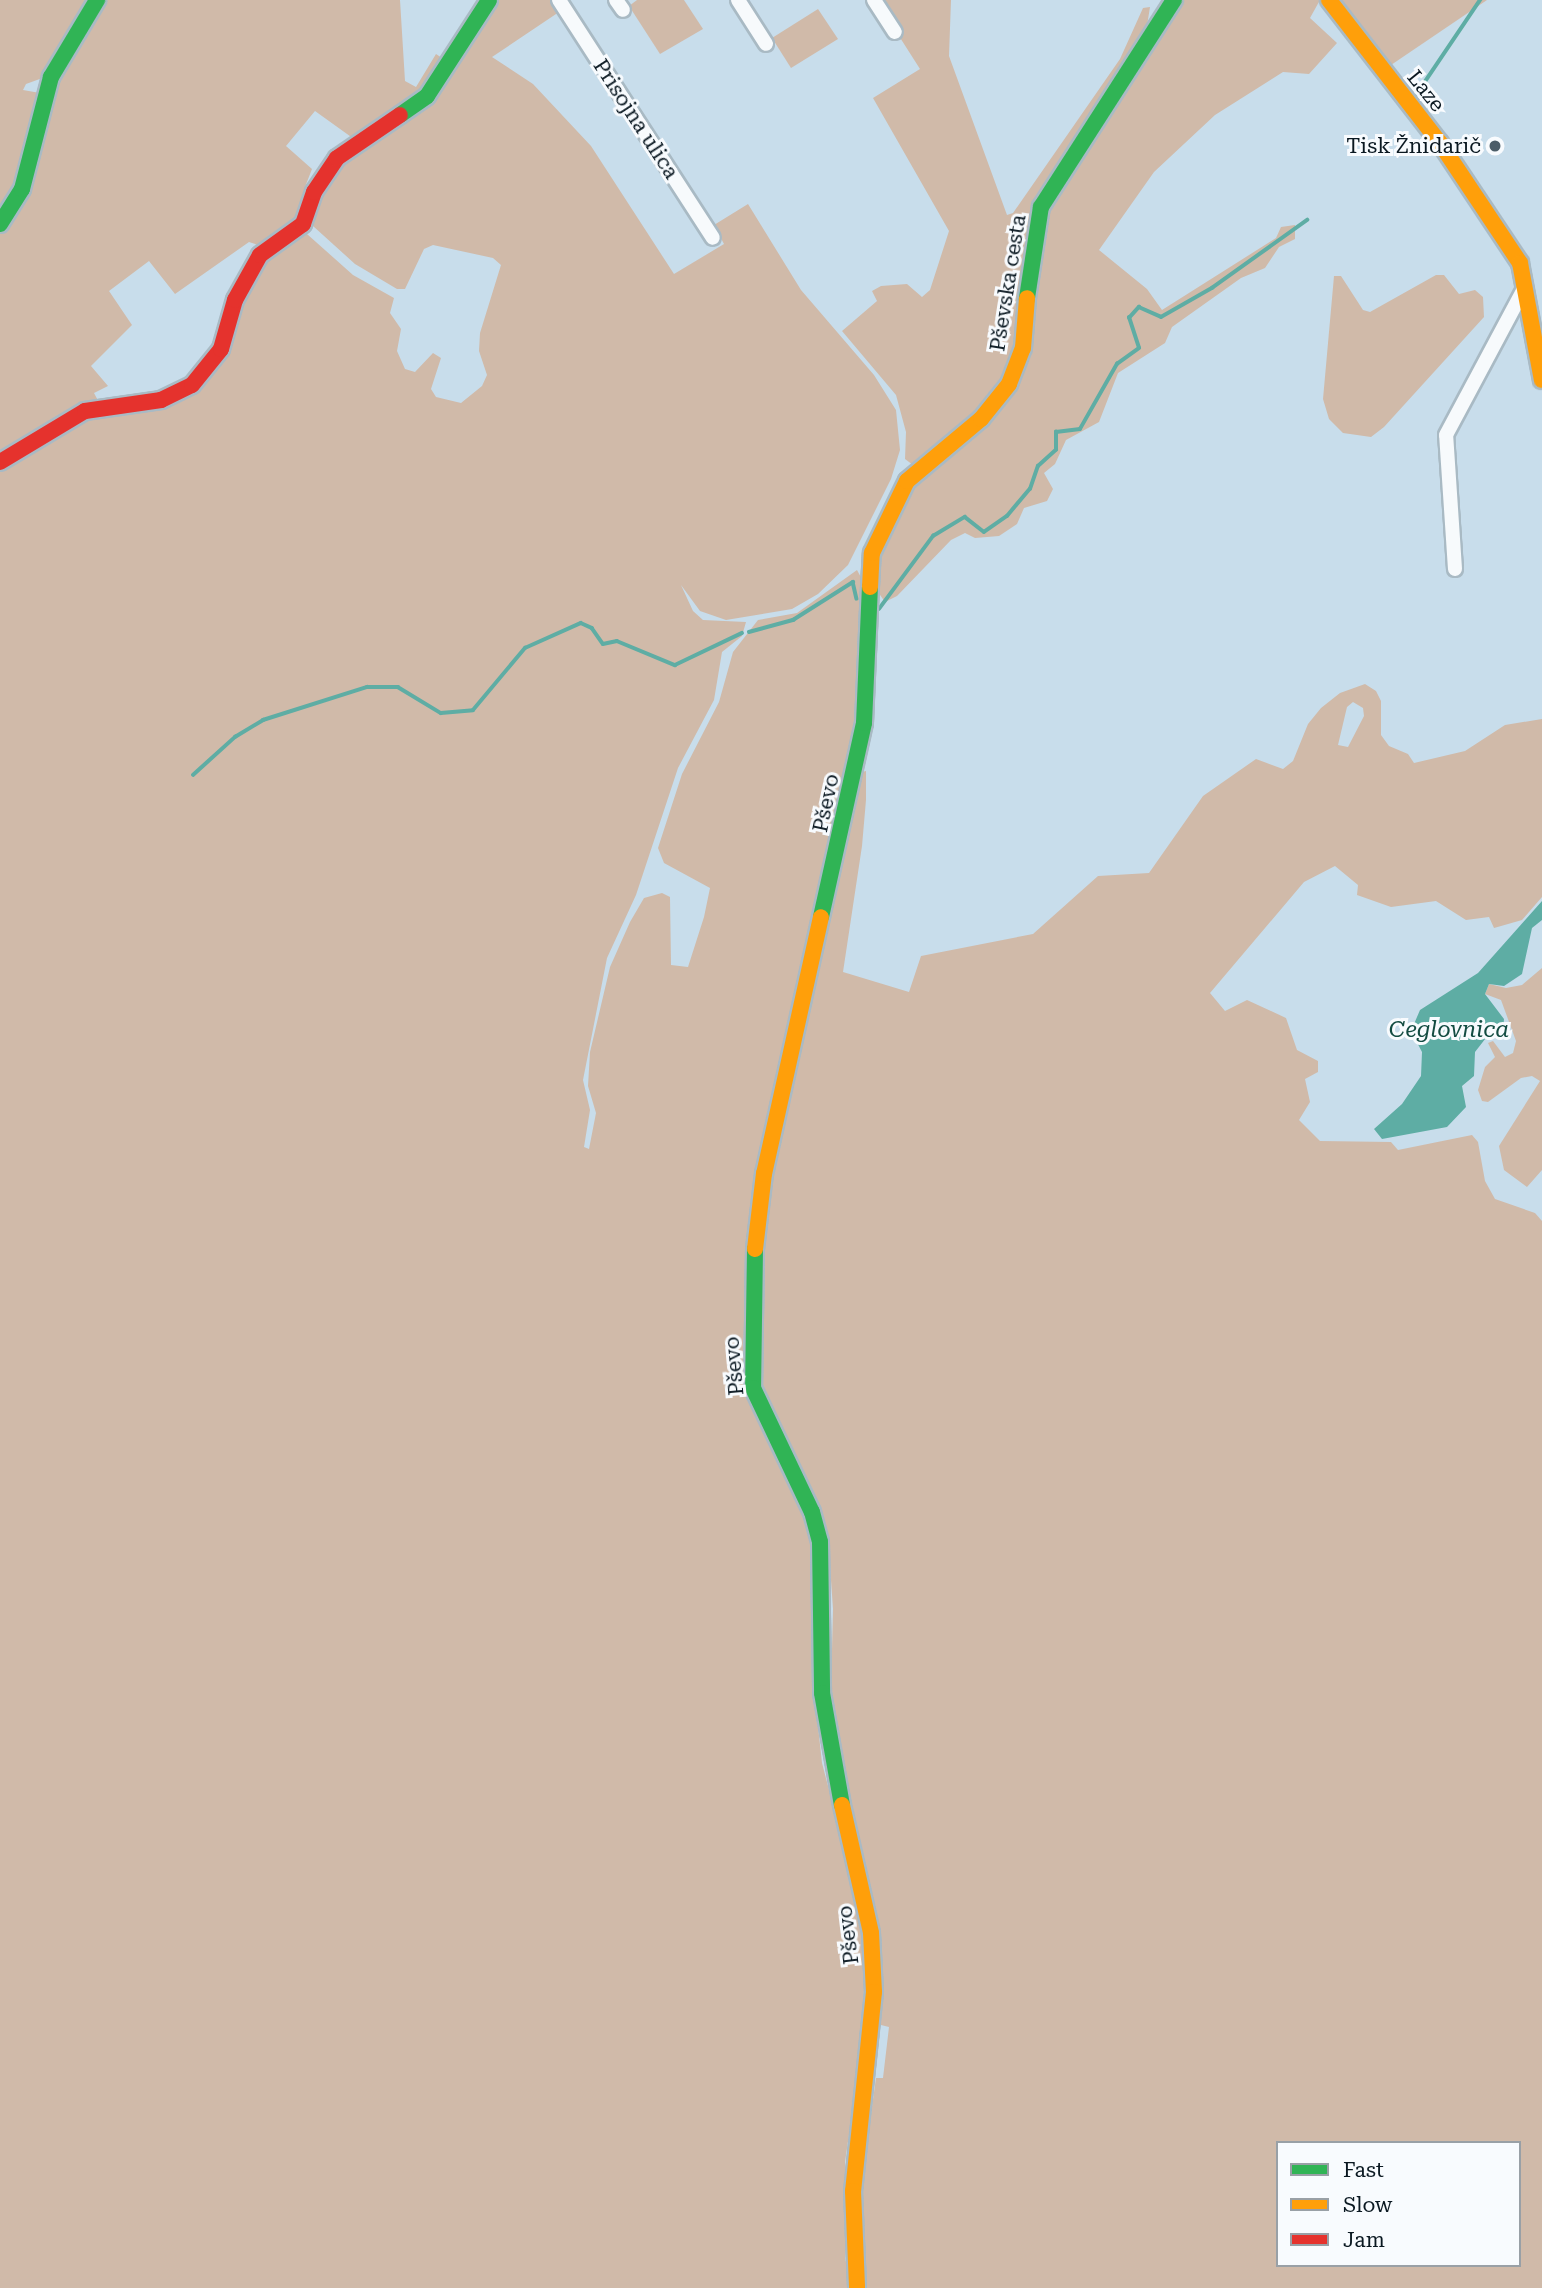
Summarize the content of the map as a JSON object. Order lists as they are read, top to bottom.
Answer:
{
  "streets": {
    "street": [
      "Laze",
      "Prisojna ulica",
      "Pševska cesta",
      "Pševo"
    ]
  },
  "crossings": [
    ["Pševska cesta", "Pševo"]
  ],
  "water": ["Ceglovnica"],
  "places": ["Tisk Žnidarič"],
  "legend": ["Fast", "Slow", "Jam"]
}
